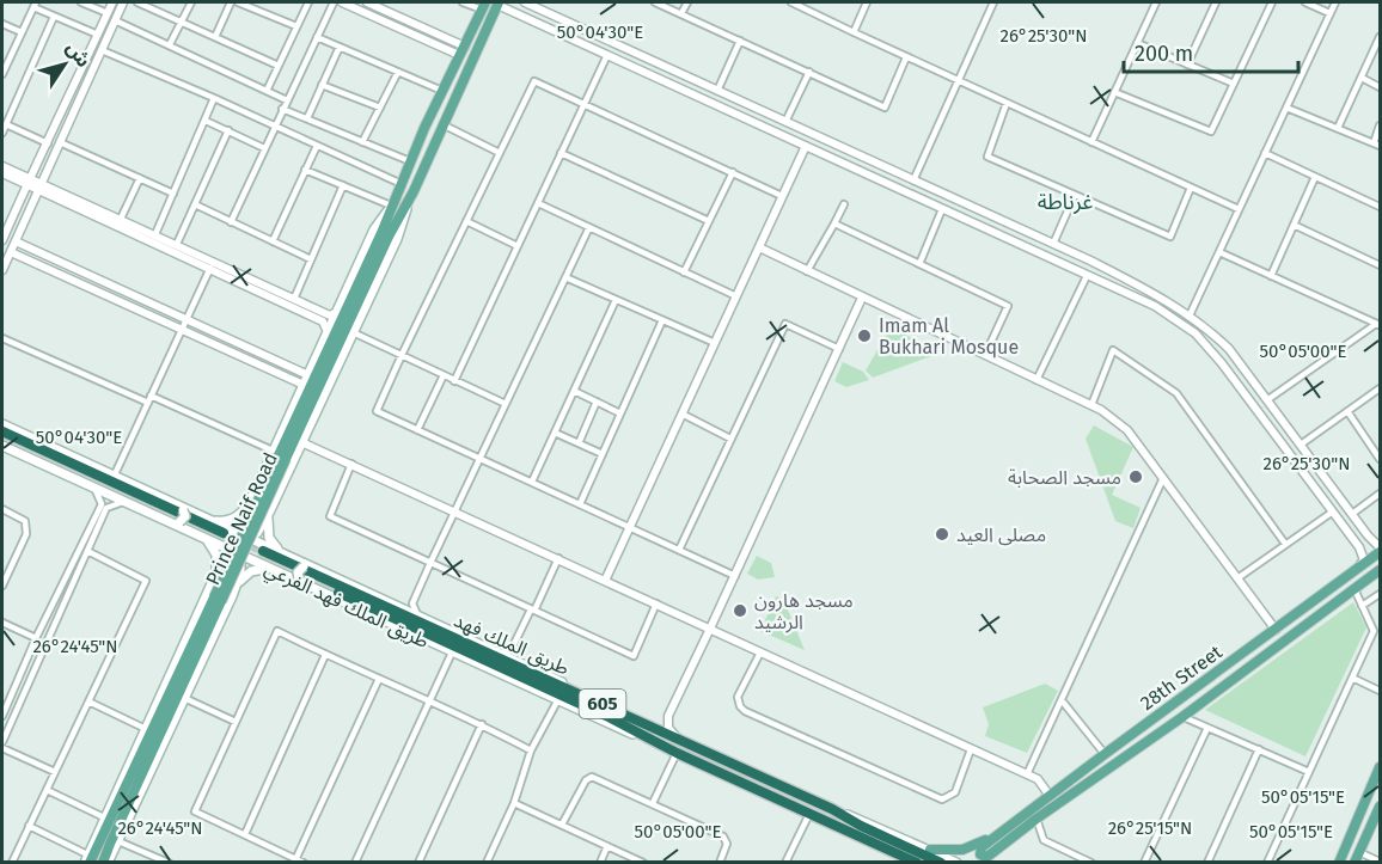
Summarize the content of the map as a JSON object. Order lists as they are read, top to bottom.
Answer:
{
  "streets": {
    "highway": ["طريق الملك فهد", "605"],
    "main road": ["Prince Naif Road", "طريق الملك فهد الفرعي", "28th Street"]
  },
  "crossings": [
    ["Prince Naif Road", "طريق الملك فهد الفرعي"],
    ["طريق الملك فهد الفرعي", "طريق الملك فهد"]
  ],
  "districts": ["غرناطة"],
  "places": [
    "Imam Al Bukhari Mosque",
    "مسجد الصحابة",
    "مصلى العيد",
    "مسجد هارون الرشيد"
  ],
  "scale_bar": "200 m",
  "north": "top right",
  "coordinates": [
    "50°04'30\"E",
    "26°25'30\"N",
    "50°05'00\"E",
    "26°24'45\"N",
    "50°05'15\"E",
    "26°25'15\"N"
  ]
}
